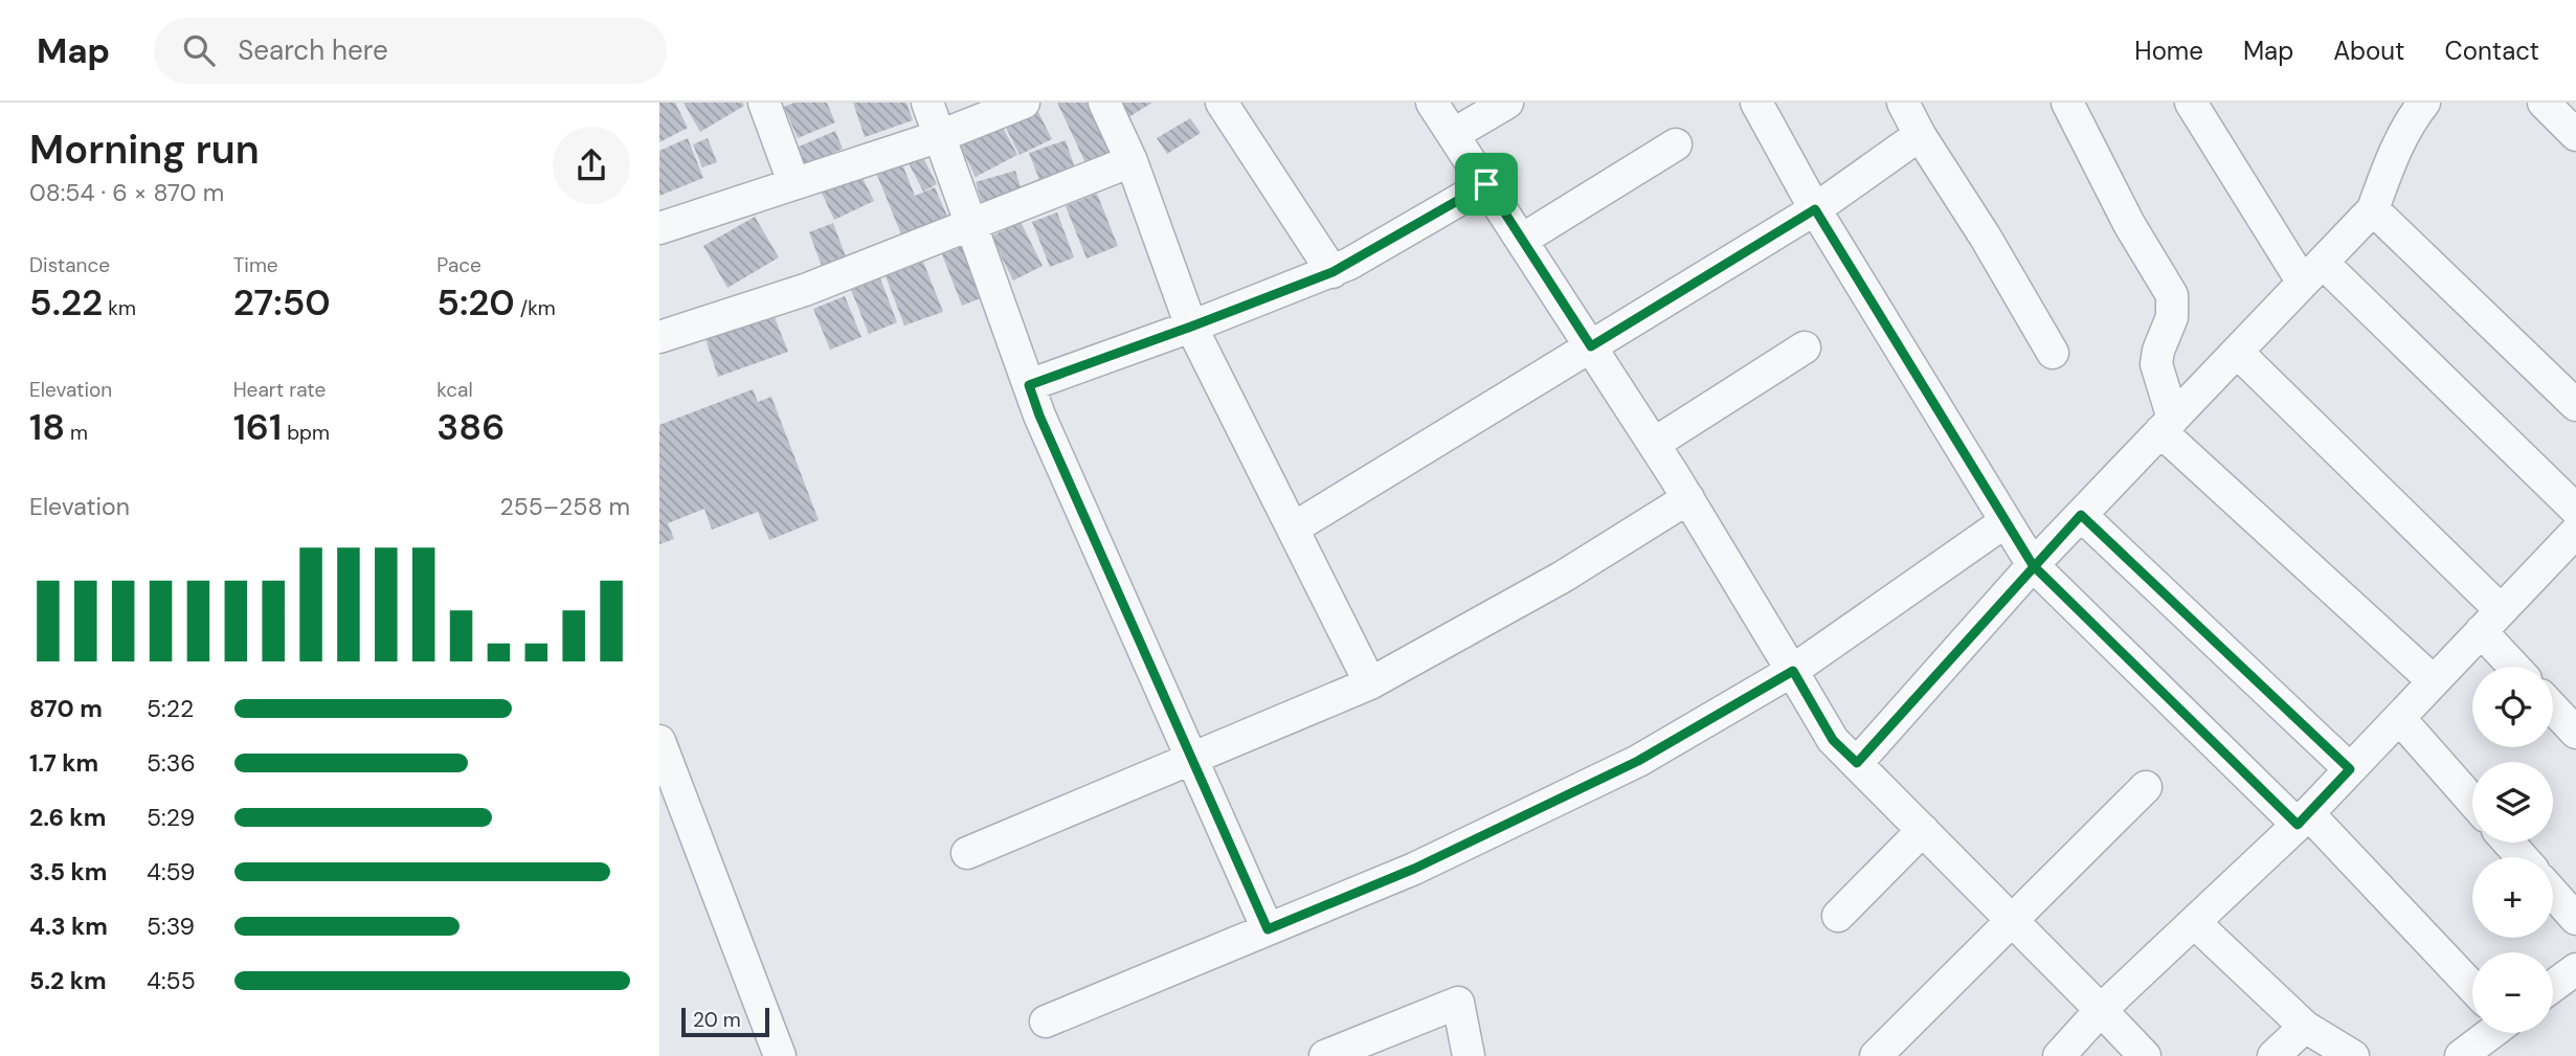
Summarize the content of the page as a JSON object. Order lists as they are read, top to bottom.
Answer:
{
  "scale_bar": "20 m",
  "page": {
    "header": "Map",
    "search": "Search here",
    "nav": [
      "Home",
      "Map",
      "About",
      "Contact"
    ],
    "heading": ["Morning run", "08:54 · 6 × 870 m"],
    "stats": [
      ["Distance", "5.22 km"],
      ["Time", "27:50"],
      ["Pace", "5:20 /km"],
      ["Elevation", "18 m"],
      ["Heart rate", "161 bpm"],
      ["kcal", "386"]
    ],
    "chart": ["Elevation", "255–258 m"],
    "map_buttons": ["+", "−"],
    "list": [
      {
        "name": "870 m",
        "note": "5:22"
      },
      {
        "name": "1.7 km",
        "note": "5:36"
      },
      {
        "name": "2.6 km",
        "note": "5:29"
      },
      {
        "name": "3.5 km",
        "note": "4:59"
      },
      {
        "name": "4.3 km",
        "note": "5:39"
      },
      {
        "name": "5.2 km",
        "note": "4:55"
      }
    ],
    "scale": "20 m"
  }
}
